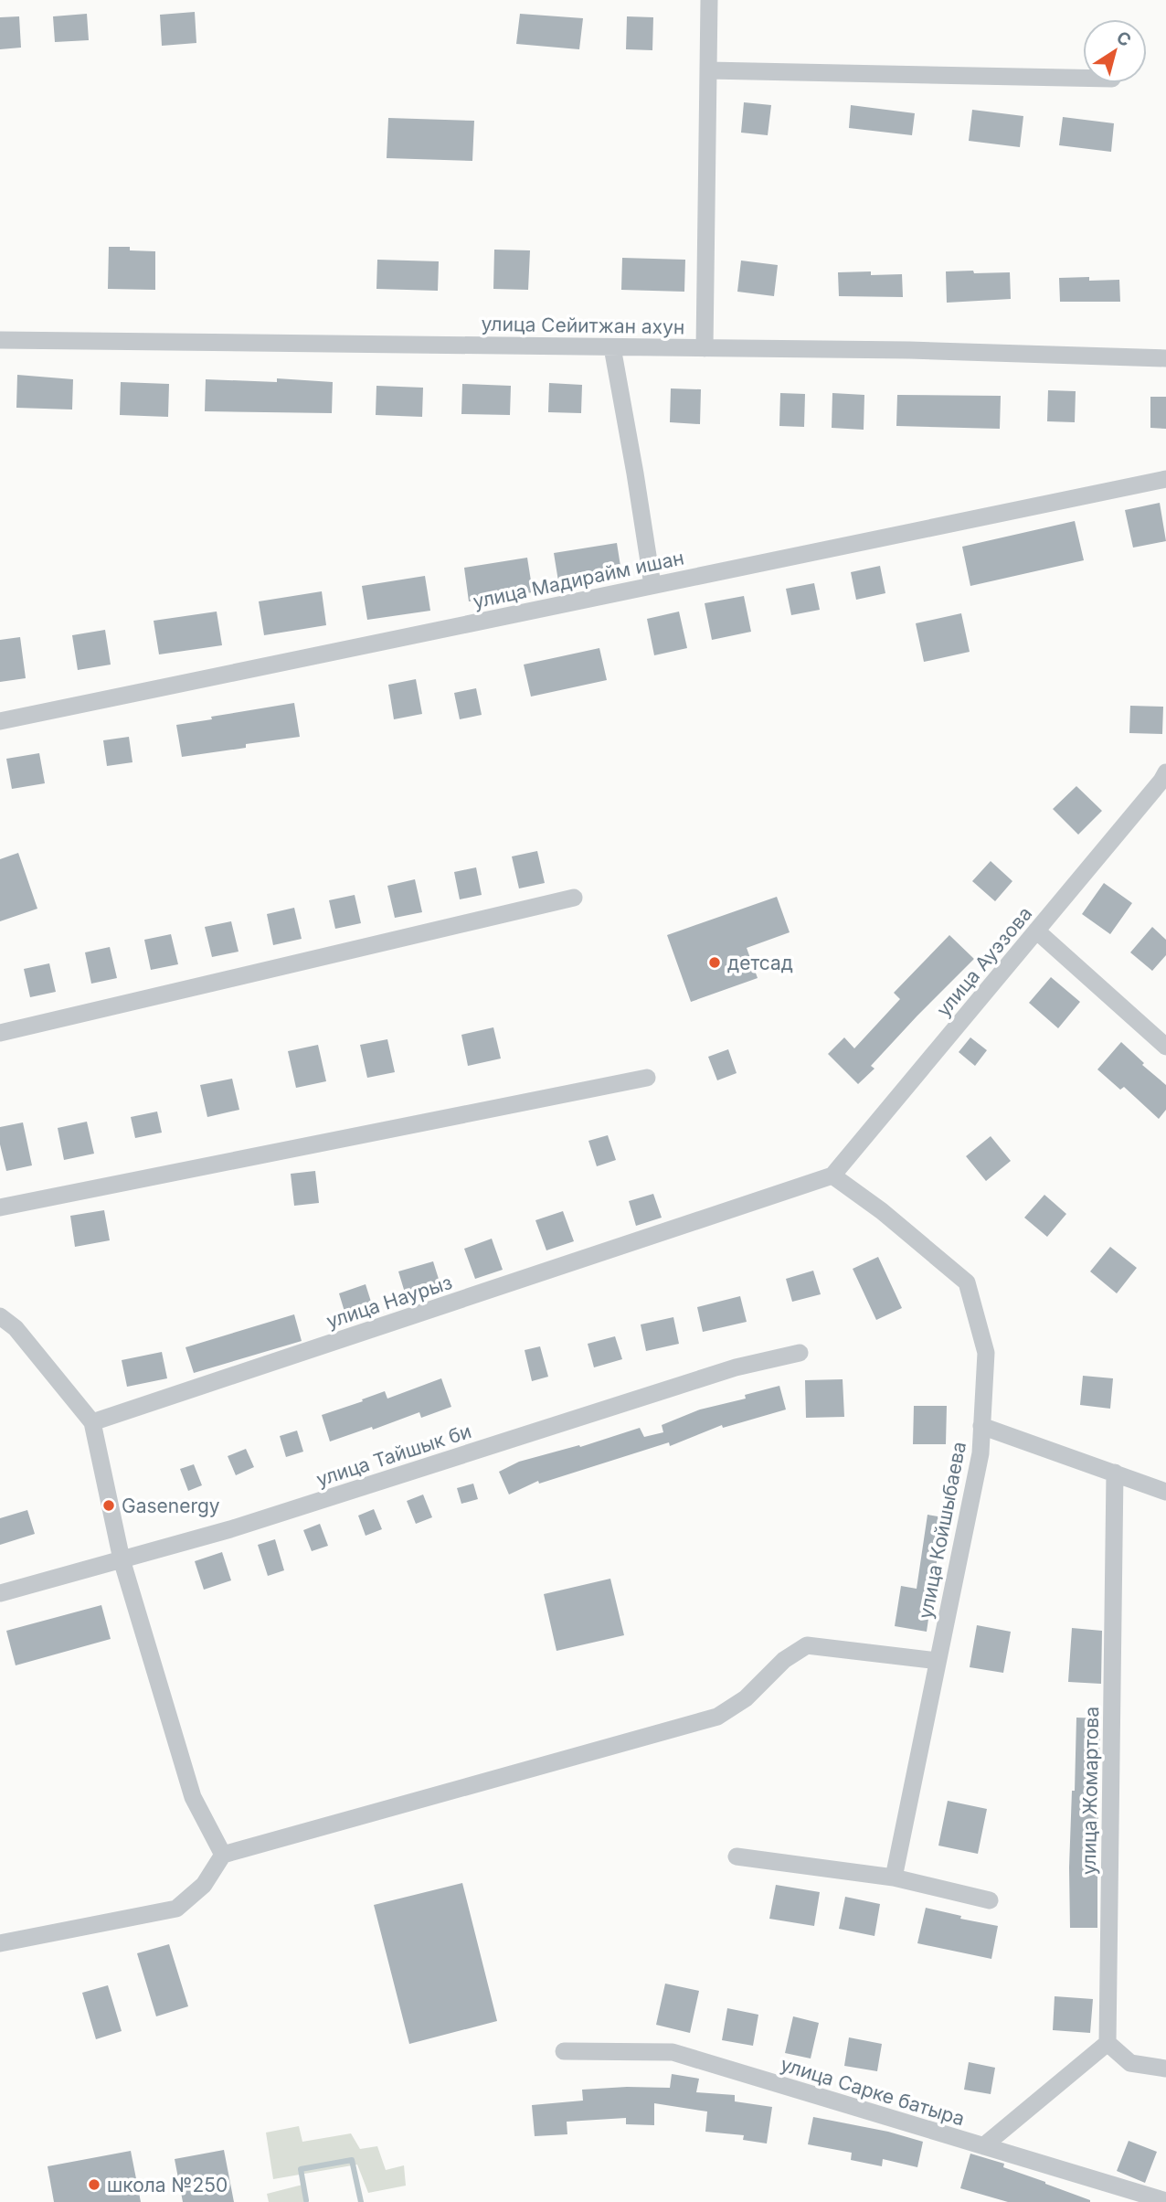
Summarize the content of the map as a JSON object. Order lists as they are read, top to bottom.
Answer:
{
  "streets": {
    "street": [
      "улица Сейитжан ахун",
      "улица Мадирайм ишан",
      "улица Ауэзова",
      "улица Наурыз",
      "улица Тайшык би",
      "улица Койшыбаева",
      "улица Жомартова",
      "улица Сарке батыра"
    ]
  },
  "crossings": [
    ["улица Ауэзова", "улица Наурыз"],
    ["улица Ауэзова", "улица Койшыбаева"],
    ["улица Наурыз", "улица Койшыбаева"]
  ],
  "places": ["детсад", "Gasenergy", "школа №250"],
  "north": "top right"
}
